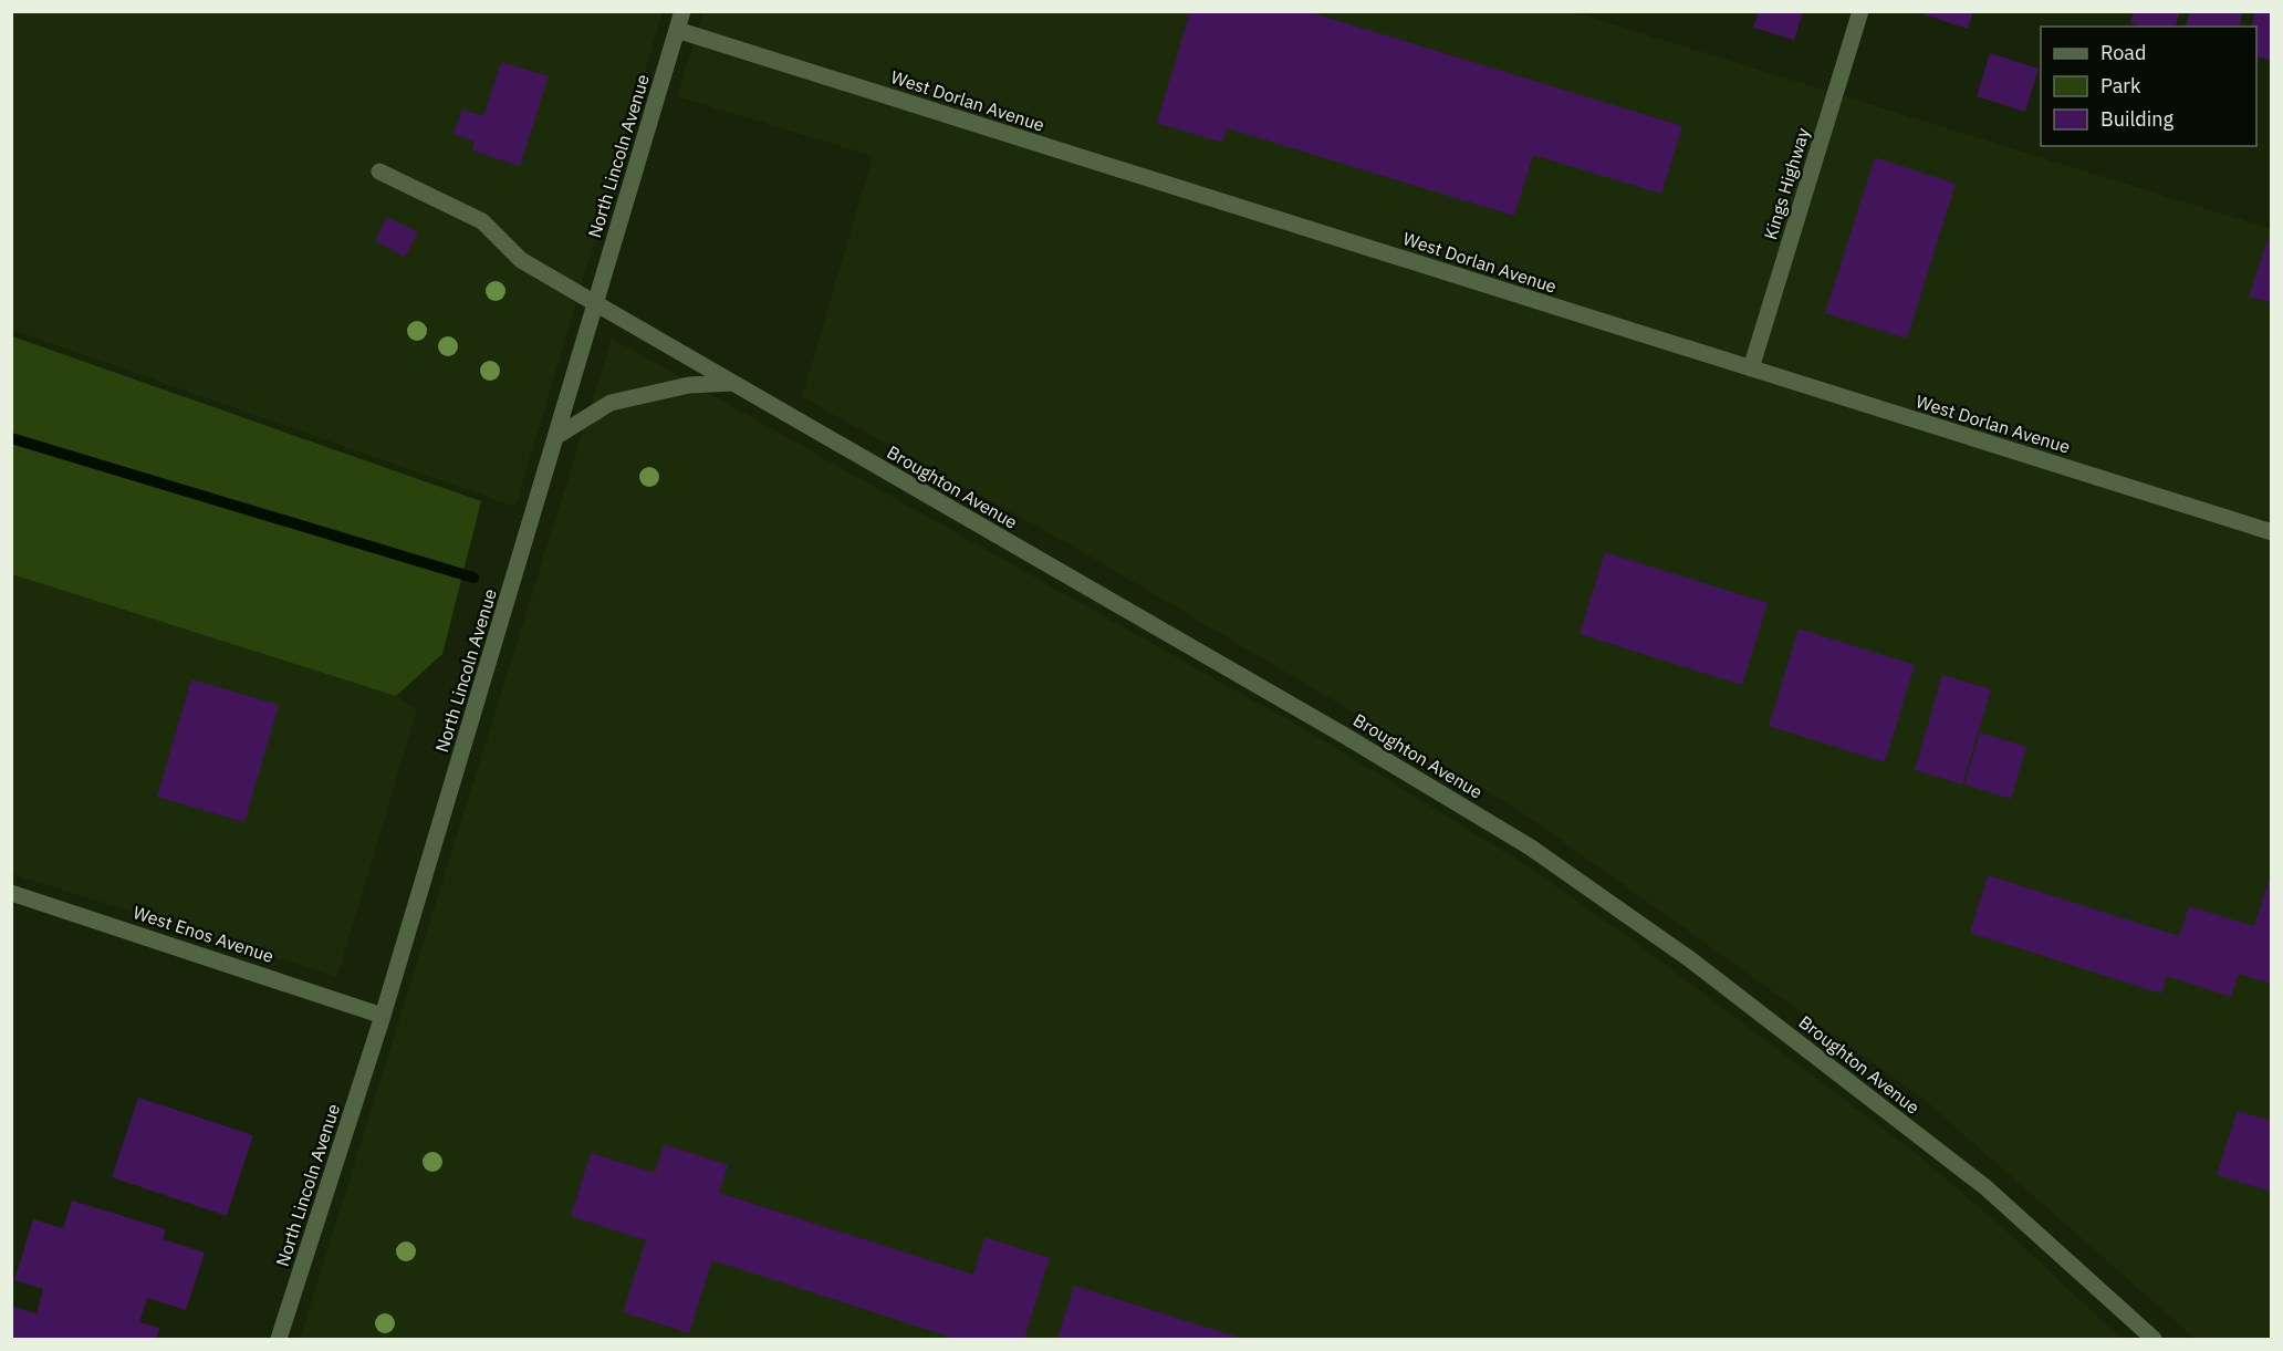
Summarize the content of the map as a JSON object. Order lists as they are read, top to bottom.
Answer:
{
  "streets": {
    "street": [
      "West Dorlan Avenue",
      "North Lincoln Avenue",
      "Kings Highway",
      "Broughton Avenue",
      "West Enos Avenue"
    ]
  },
  "crossings": [
    ["West Dorlan Avenue", "North Lincoln Avenue"],
    ["West Dorlan Avenue", "Kings Highway"],
    ["North Lincoln Avenue", "Broughton Avenue"],
    ["North Lincoln Avenue", "West Enos Avenue"]
  ],
  "legend": ["Road", "Park", "Building"]
}
